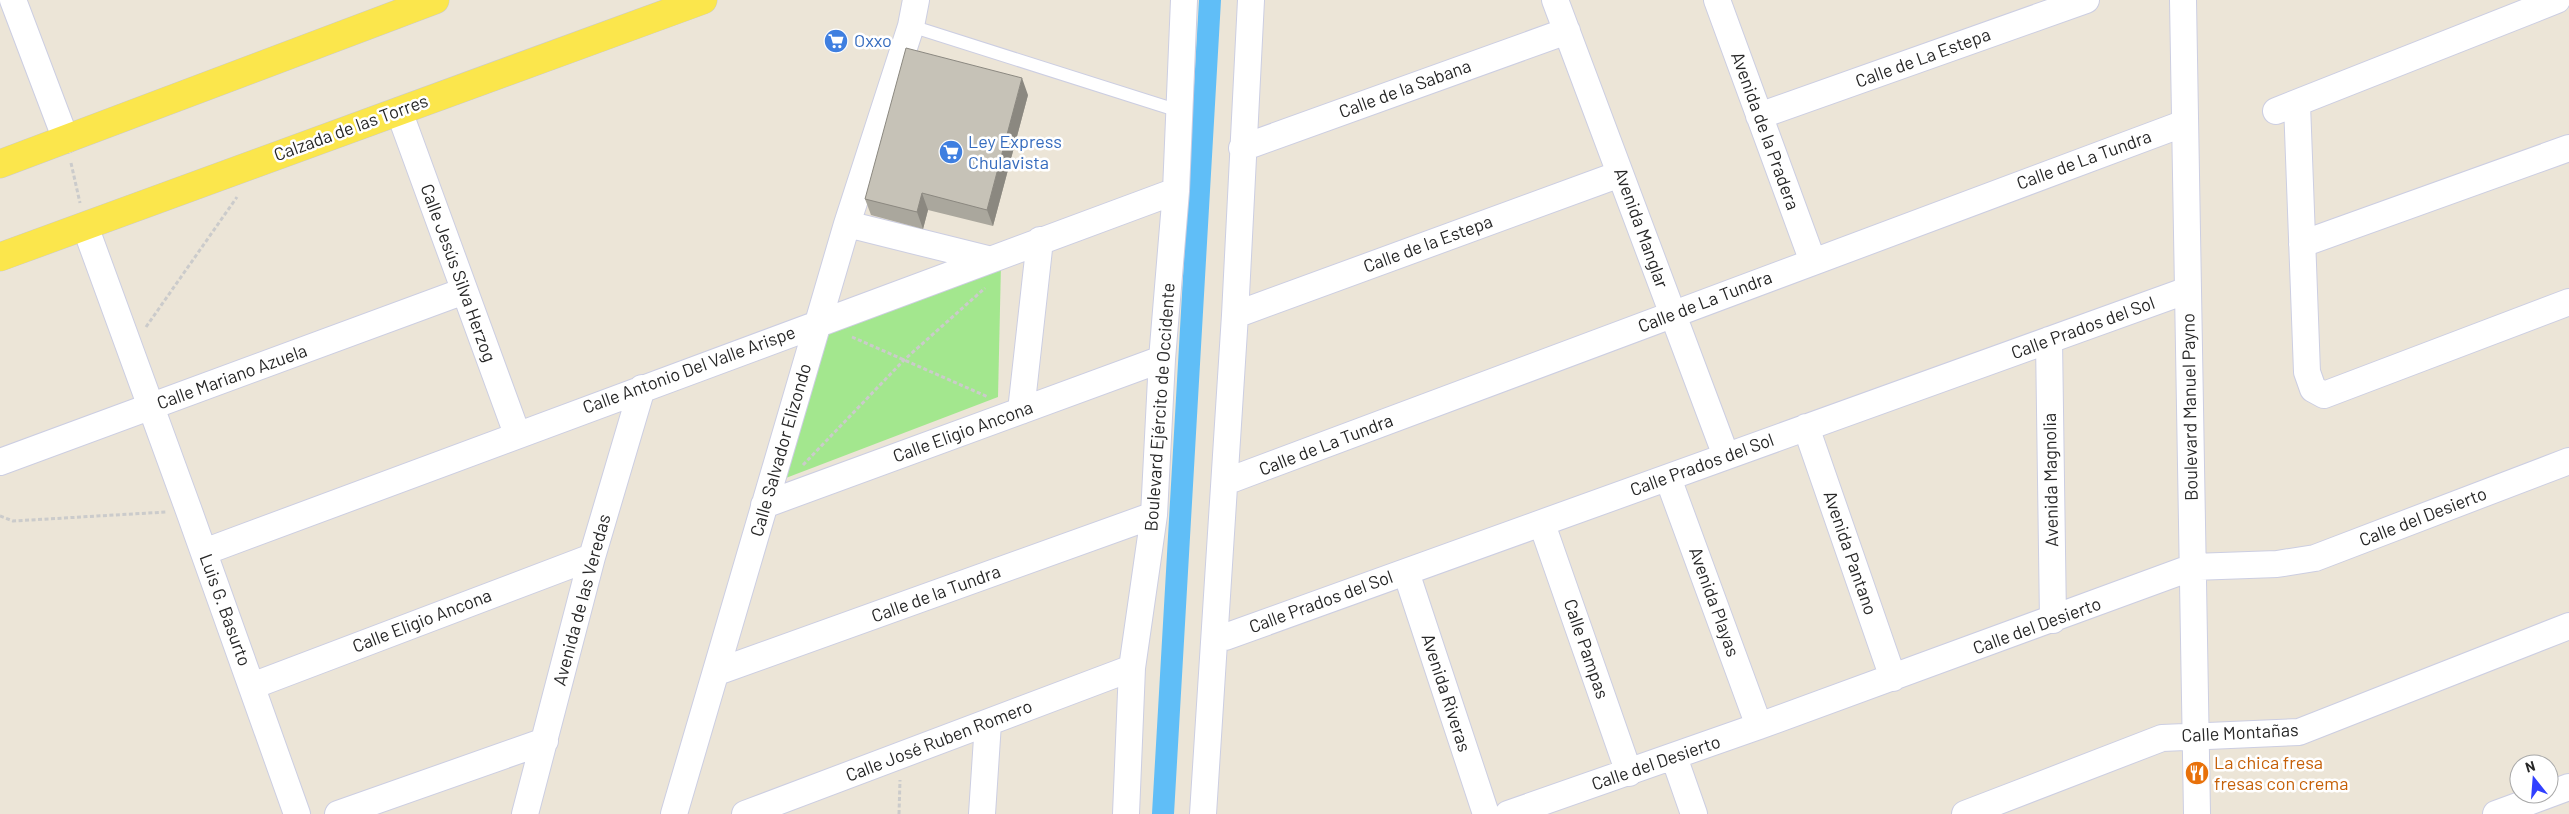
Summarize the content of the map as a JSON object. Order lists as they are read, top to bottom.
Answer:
{
  "streets": {
    "main road": ["Calzada de las Torres"],
    "street": [
      "Calle de La Estepa",
      "Calle de la Sabana",
      "Avenida de la Pradera",
      "Calle de La Tundra",
      "Avenida Manglar",
      "Calle de la Estepa",
      "Calle Jesús Silva Herzog",
      "Calle Prados del Sol",
      "Calle Antonio Del Valle Arispe",
      "Calle Mariano Azuela",
      "Boulevard Ejército de Occidente",
      "Boulevard Manuel Payno",
      "Calle Eligio Ancona",
      "Calle Salvador Elizondo",
      "Avenida Magnolia",
      "Calle del Desierto",
      "Avenida Pantano",
      "Calle de la Tundra",
      "Avenida de las Veredas",
      "Avenida Playas",
      "Luis G. Basurto",
      "Calle Pampas",
      "Avenida Riveras",
      "Calle Montañas",
      "Calle José Ruben Romero"
    ]
  },
  "crossings": [
    ["Calle de La Estepa", "Avenida de la Pradera"],
    ["Calle de la Sabana", "Avenida Manglar"],
    ["Calzada de las Torres", "Calle Jesús Silva Herzog"],
    ["Calzada de las Torres", "Luis G. Basurto"],
    ["Avenida de la Pradera", "Calle de La Tundra"],
    ["Calle de La Tundra", "Avenida Manglar"],
    ["Calle de La Tundra", "Boulevard Manuel Payno"],
    ["Avenida Manglar", "Calle de la Estepa"],
    ["Avenida Manglar", "Calle Prados del Sol"],
    ["Calle Jesús Silva Herzog", "Calle Antonio Del Valle Arispe"],
    ["Calle Jesús Silva Herzog", "Calle Mariano Azuela"],
    ["Calle Prados del Sol", "Boulevard Manuel Payno"],
    ["Calle Prados del Sol", "Avenida Magnolia"],
    ["Calle Prados del Sol", "Avenida Pantano"],
    ["Calle Prados del Sol", "Avenida Playas"],
    ["Calle Prados del Sol", "Calle Pampas"],
    ["Calle Prados del Sol", "Avenida Riveras"],
    ["Calle Antonio Del Valle Arispe", "Boulevard Ejército de Occidente"],
    ["Calle Antonio Del Valle Arispe", "Calle Salvador Elizondo"],
    ["Calle Antonio Del Valle Arispe", "Avenida de las Veredas"],
    ["Calle Antonio Del Valle Arispe", "Luis G. Basurto"],
    ["Calle Mariano Azuela", "Luis G. Basurto"],
    ["Boulevard Ejército de Occidente", "Calle Eligio Ancona"],
    ["Boulevard Ejército de Occidente", "Calle de la Tundra"],
    ["Boulevard Ejército de Occidente", "Calle José Ruben Romero"],
    ["Boulevard Manuel Payno", "Calle del Desierto"],
    ["Boulevard Manuel Payno", "Calle Montañas"],
    ["Calle Eligio Ancona", "Calle Salvador Elizondo"],
    ["Calle Eligio Ancona", "Avenida de las Veredas"],
    ["Calle Eligio Ancona", "Luis G. Basurto"],
    ["Calle Salvador Elizondo", "Calle de la Tundra"],
    ["Avenida Magnolia", "Calle del Desierto"],
    ["Calle del Desierto", "Avenida Pantano"],
    ["Calle del Desierto", "Avenida Playas"],
    ["Calle del Desierto", "Calle Pampas"]
  ],
  "places": {
    "supermarket": ["Oxxo", "Ley Express Chulavista"],
    "restaurant": ["La chica fresa fresas con crema"]
  },
  "north": "top"
}
